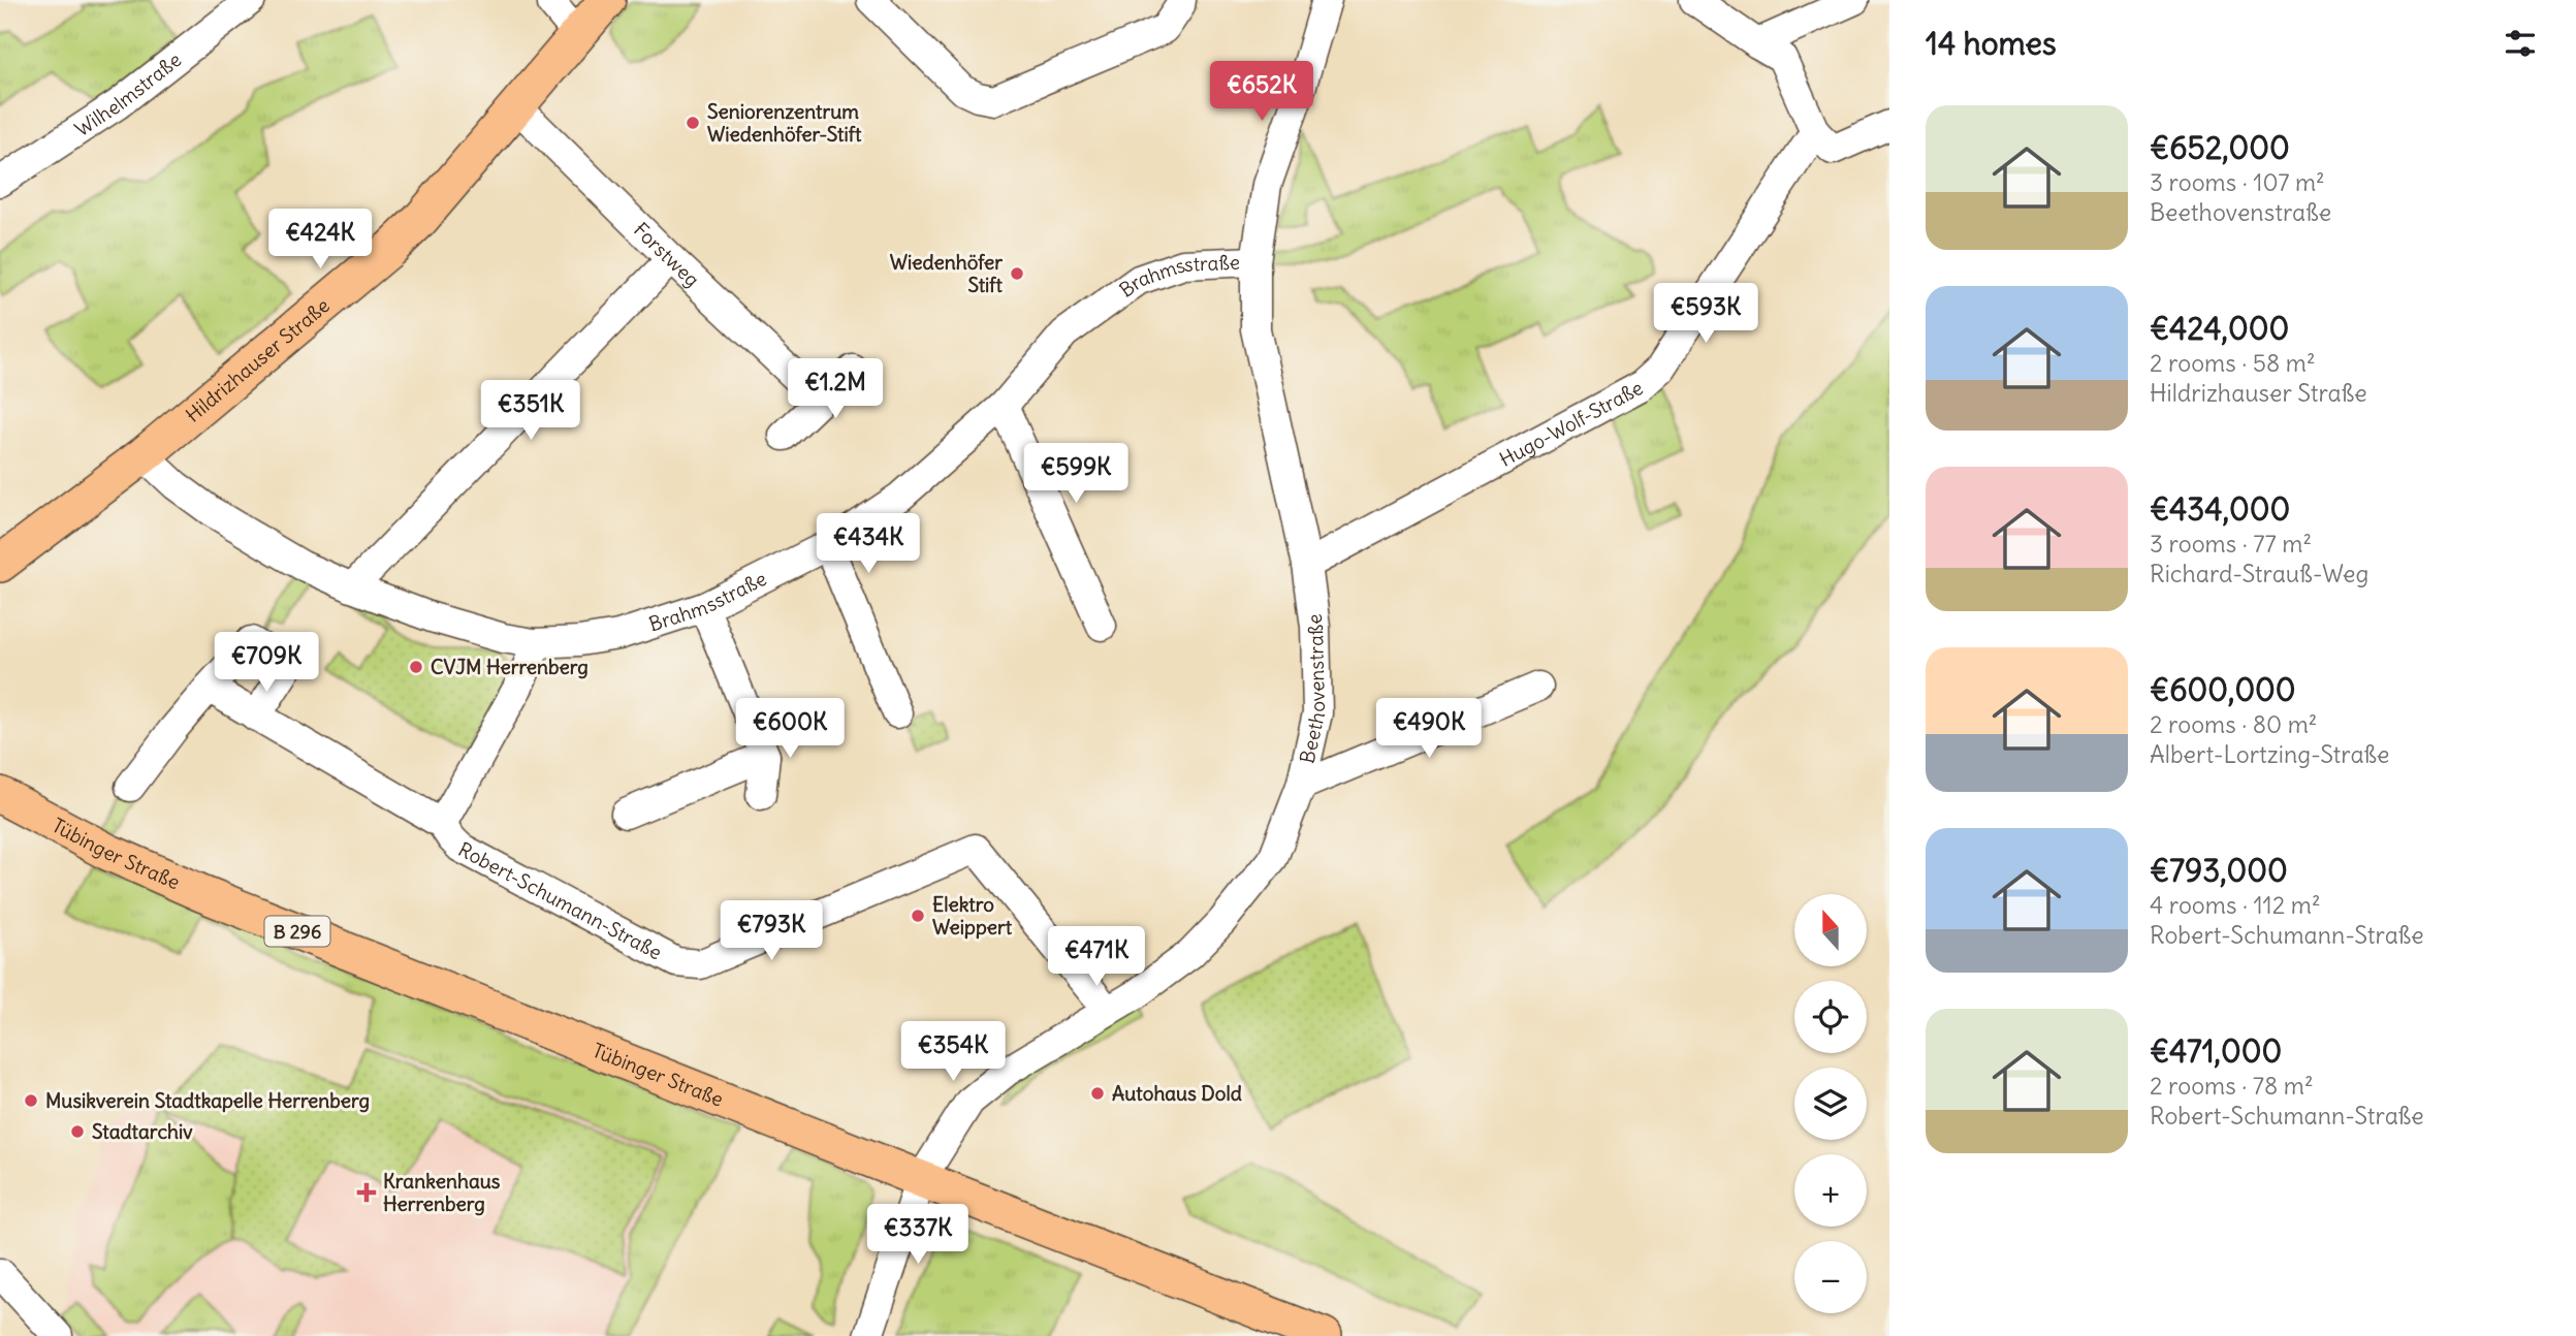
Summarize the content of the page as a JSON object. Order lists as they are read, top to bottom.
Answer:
{
  "streets": {
    "main road": ["Hildrizhauser Straße", "Tübinger Straße", "B 296"],
    "street": [
      "Wilhelmstraße",
      "Forstweg",
      "Brahmsstraße",
      "Hugo-Wolf-Straße",
      "Beethovenstraße",
      "Robert-Schumann-Straße"
    ]
  },
  "crossings": [
    ["Forstweg", "Hildrizhauser Straße"],
    ["Brahmsstraße", "Hildrizhauser Straße"],
    ["Brahmsstraße", "Beethovenstraße"],
    ["Hugo-Wolf-Straße", "Beethovenstraße"],
    ["Beethovenstraße", "Tübinger Straße"],
    ["Beethovenstraße", "Robert-Schumann-Straße"]
  ],
  "places": {
    "other": [
      "Seniorenzentrum Wiedenhöfer-Stift",
      "Wiedenhöfer Stift",
      "CVJM Herrenberg",
      "Elektro Weippert",
      "Autohaus Dold",
      "Musikverein Stadtkapelle Herrenberg",
      "Stadtarchiv"
    ],
    "health": ["Krankenhaus Herrenberg"]
  },
  "north": "top",
  "page": {
    "heading": "14 homes",
    "price": [
      "€652K",
      "€424K",
      "€593K",
      "€1.2M",
      "€351K",
      "€599K",
      "€434K",
      "€709K",
      "€600K",
      "€490K",
      "€793K",
      "€471K",
      "€354K",
      "€337K"
    ],
    "list": [
      {
        "name": "€652,000",
        "note": "3 rooms · 107 m² · Beethovenstraße"
      },
      {
        "name": "€424,000",
        "note": "2 rooms · 58 m² · Hildrizhauser Straße"
      },
      {
        "name": "€434,000",
        "note": "3 rooms · 77 m² · Richard-Strauß-Weg"
      },
      {
        "name": "€600,000",
        "note": "2 rooms · 80 m² · Albert-Lortzing-Straße"
      },
      {
        "name": "€793,000",
        "note": "4 rooms · 112 m² · Robert-Schumann-Straße"
      },
      {
        "name": "€471,000",
        "note": "2 rooms · 78 m² · Robert-Schumann-Straße"
      }
    ],
    "map_buttons": ["+", "−"]
  }
}
